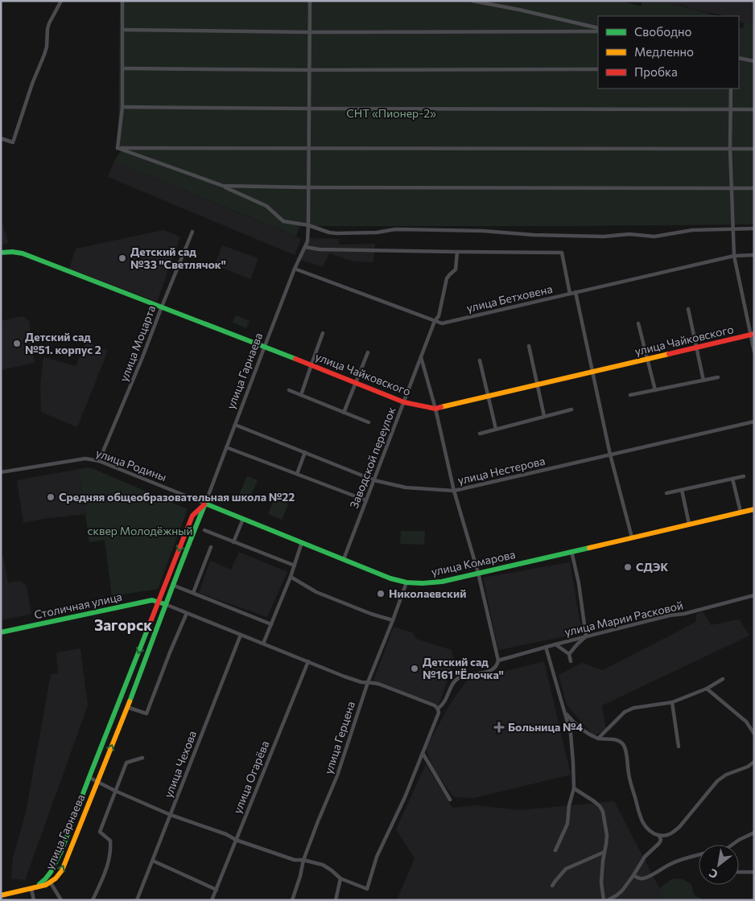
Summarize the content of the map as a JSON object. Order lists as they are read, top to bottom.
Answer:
{
  "streets": {
    "main road": [
      "улица Чайковского",
      "улица Гарнаева",
      "улица Комарова",
      "Столичная улица"
    ],
    "street": [
      "улица Бетховена",
      "улица Моцарта",
      "Заводской переулок",
      "улица Родины",
      "улица Нестерова",
      "улица Марии Расковой",
      "улица Герцена",
      "улица Чехова",
      "улица Огарёва"
    ]
  },
  "crossings": [
    ["улица Бетховена", "улица Гарнаева"],
    ["улица Бетховена", "Заводской переулок"],
    ["улица Чайковского", "улица Моцарта"],
    ["улица Чайковского", "улица Гарнаева"],
    ["улица Чайковского", "Заводской переулок"],
    ["улица Моцарта", "улица Родины"],
    ["улица Гарнаева", "улица Родины"],
    ["улица Гарнаева", "улица Нестерова"],
    ["улица Гарнаева", "улица Комарова"],
    ["улица Гарнаева", "Столичная улица"],
    ["Заводской переулок", "улица Нестерова"],
    ["Заводской переулок", "улица Комарова"],
    ["улица Родины", "улица Комарова"],
    ["улица Комарова", "улица Герцена"]
  ],
  "districts": ["Загорск"],
  "parks": ["СНТ «Пионер-2»", "сквер Молодёжный"],
  "places": {
    "other": [
      "Детский сад №33 \"Светлячок\"",
      "Детский сад №51. корпус 2",
      "Средняя общеобразовательная школа №22",
      "СДЭК",
      "Николаевский",
      "Детский сад №161 \"Ёлочка\""
    ],
    "health": ["Больница №4"]
  },
  "legend": ["Свободно", "Медленно", "Пробка"],
  "north": "bottom left"
}
